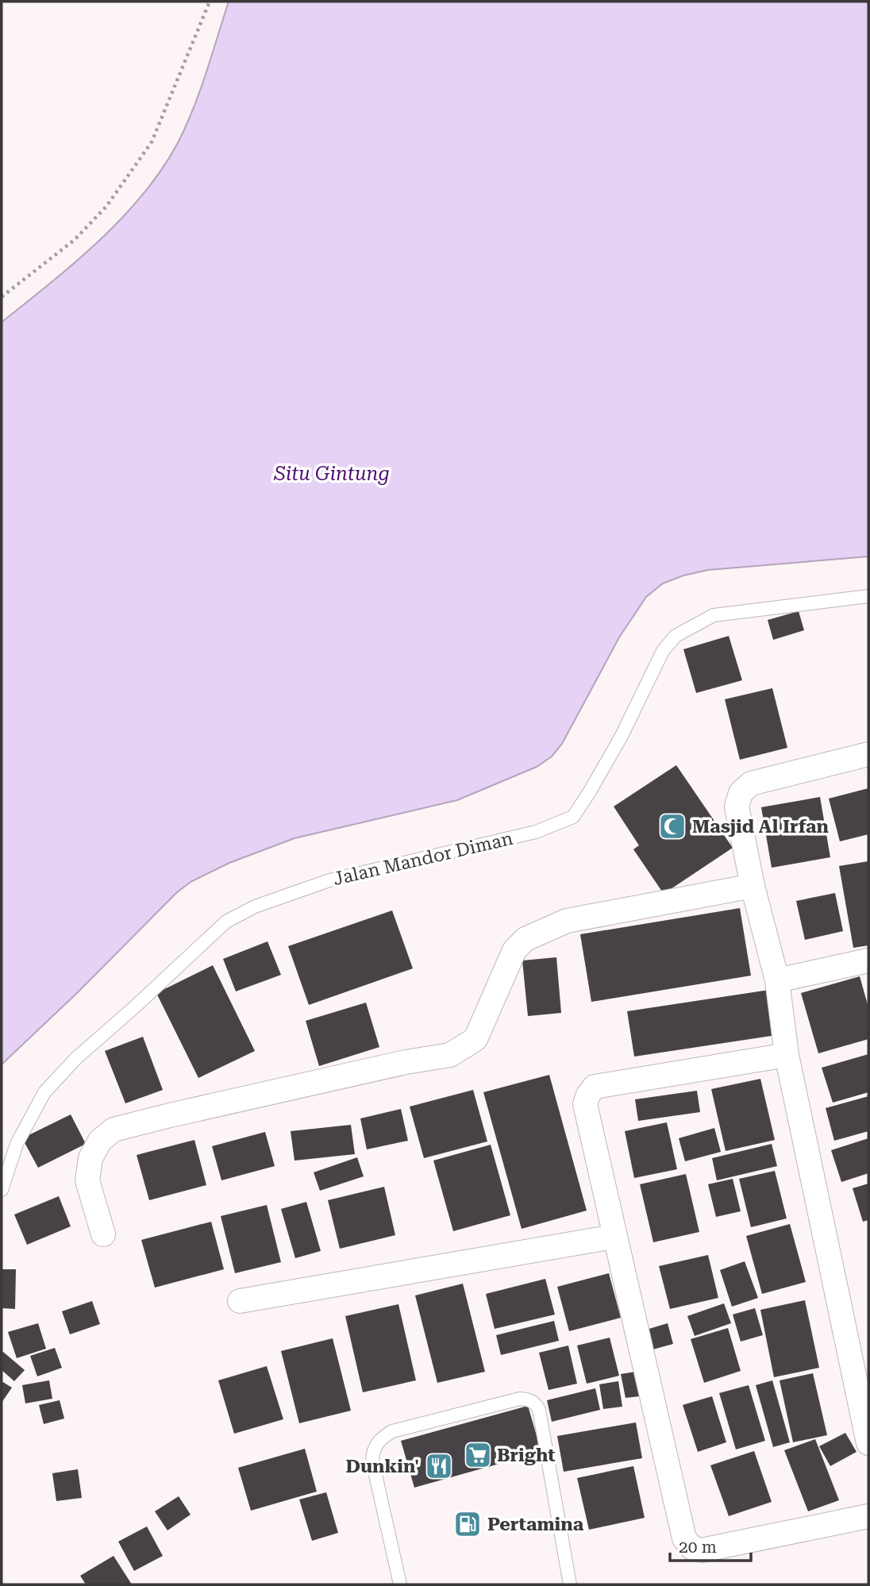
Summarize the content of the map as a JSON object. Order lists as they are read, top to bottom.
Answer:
{
  "streets": {
    "lane": ["Jalan Mandor Diman"]
  },
  "water": ["Situ Gintung"],
  "places": {
    "mosque": ["Masjid Al Irfan"],
    "supermarket": ["Bright"],
    "restaurant": ["Dunkin'"],
    "fuel station": ["Pertamina"]
  },
  "scale_bar": "20 m"
}
